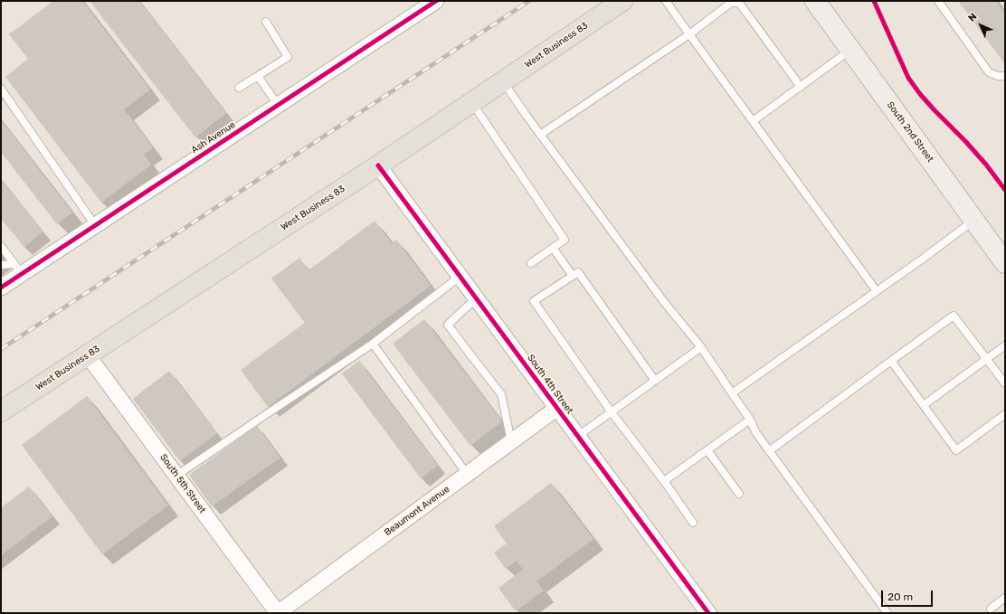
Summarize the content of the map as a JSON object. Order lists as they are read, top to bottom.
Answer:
{
  "streets": {
    "main road": ["West Business 83", "South 2nd Street"],
    "street": [
      "Ash Avenue",
      "South 4th Street",
      "South 5th Street",
      "Beaumont Avenue"
    ]
  },
  "crossings": [
    ["West Business 83", "South 4th Street"],
    ["West Business 83", "South 5th Street"],
    ["South 4th Street", "Beaumont Avenue"],
    ["South 5th Street", "Beaumont Avenue"]
  ],
  "scale_bar": "20 m",
  "north": "top left"
}
